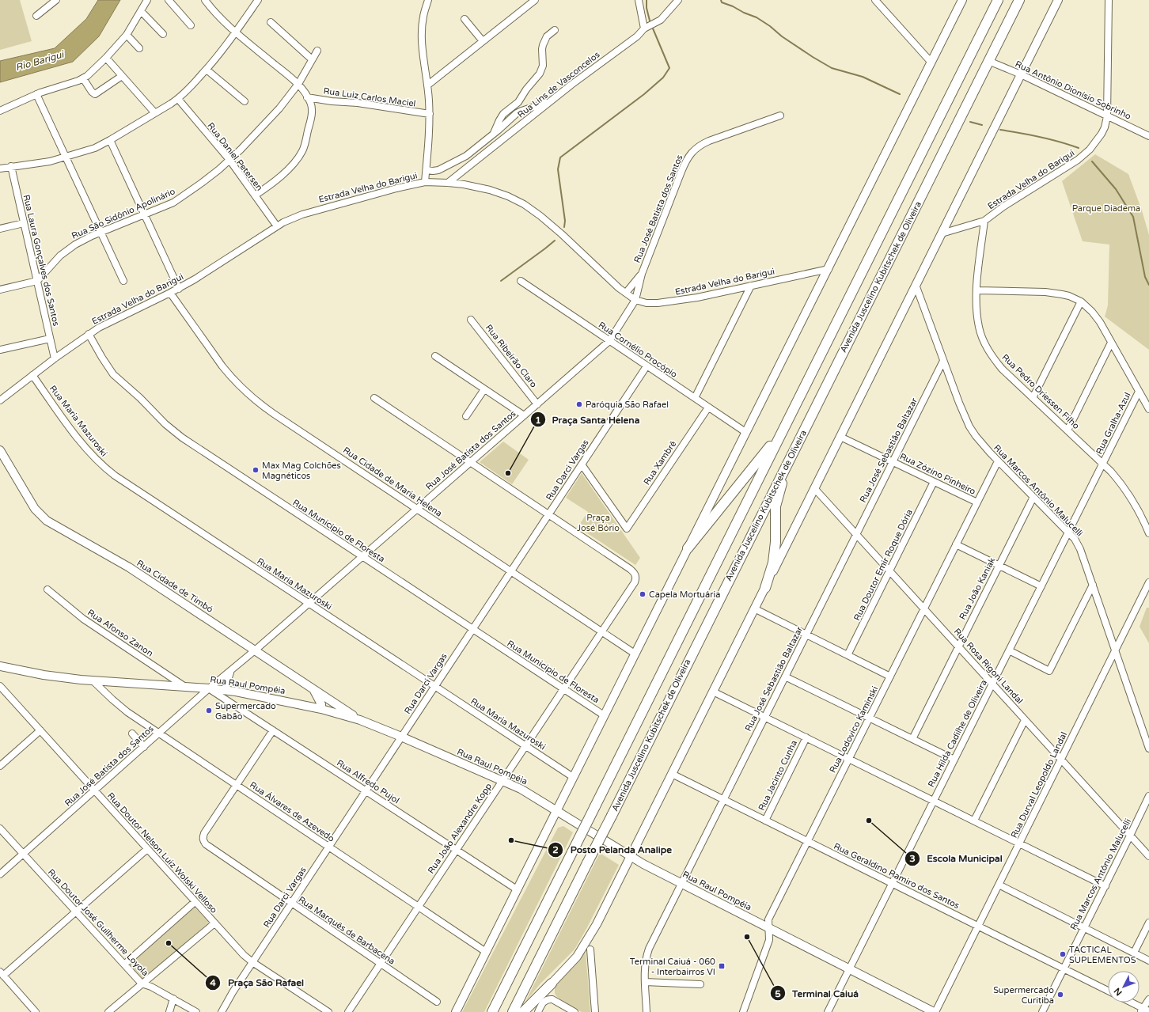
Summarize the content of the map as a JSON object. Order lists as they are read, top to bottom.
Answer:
{
  "streets": {
    "highway": ["Avenida Juscelino Kubitschek de Oliveira"],
    "main road": ["Rua Cidade de Timbó", "Rua Raul Pompéia"],
    "street": [
      "Rua Lins de Vasconcelos",
      "Rua Antônio Dionísio Sobrinho",
      "Rua Luiz Carlos Maciel",
      "Rua Daniel Petersen",
      "Estrada Velha do Barigui",
      "Rua José Batista dos Santos",
      "Rua São Sidônio Apolinário",
      "Rua Laura Gonçalves dos Santos",
      "Rua Cornélio Procópio",
      "Rua Ribeirão Claro",
      "Rua Pedro Driessen Filho",
      "Rua Maria Mazuroski",
      "Rua Gralha-Azul",
      "Rua José Sebastião Baltazar",
      "Rua Xambrê",
      "Rua Darci Vargas",
      "Rua Zózino Pinheiro",
      "Rua Cidade de Maria Helena",
      "Rua Marcos Antônio Malucelli",
      "Rua Município de Floresta",
      "Rua Doutor Emir Roque Dória",
      "Rua João Kaniak",
      "Rua Afonso Zanon",
      "Rua Rosa Rigoni Landal",
      "Rua Lodovico Kaminski",
      "Rua Hilda Cadilhe de Oliveira",
      "Rua Jacinto Cunha",
      "Rua Alfredo Pujol",
      "Rua Durval Leopoldo Landal",
      "Rua Álvares de Azevedo",
      "Rua João Alexandre Kopp",
      "Rua Doutor Nelson Luiz Wolski Velloso",
      "Rua Geraldino Ramiro dos Santos",
      "Rua Doutor José Guilherme Loyola",
      "Rua Marquês de Barbacena"
    ]
  },
  "crossings": [
    ["Rua Lins de Vasconcelos", "Estrada Velha do Barigui"],
    ["Rua Antônio Dionísio Sobrinho", "Estrada Velha do Barigui"],
    ["Rua Antônio Dionísio Sobrinho", "Avenida Juscelino Kubitschek de Oliveira"],
    ["Rua Daniel Petersen", "Estrada Velha do Barigui"],
    ["Rua Daniel Petersen", "Rua São Sidônio Apolinário"],
    ["Estrada Velha do Barigui", "Rua José Batista dos Santos"],
    ["Estrada Velha do Barigui", "Rua Laura Gonçalves dos Santos"],
    ["Estrada Velha do Barigui", "Rua Pedro Driessen Filho"],
    ["Estrada Velha do Barigui", "Rua Maria Mazuroski"],
    ["Estrada Velha do Barigui", "Rua Cidade de Maria Helena"],
    ["Estrada Velha do Barigui", "Rua Município de Floresta"],
    ["Rua José Batista dos Santos", "Rua Cornélio Procópio"],
    ["Rua José Batista dos Santos", "Rua Ribeirão Claro"],
    ["Rua José Batista dos Santos", "Rua Maria Mazuroski"],
    ["Rua José Batista dos Santos", "Rua Cidade de Maria Helena"],
    ["Rua José Batista dos Santos", "Rua Município de Floresta"],
    ["Rua José Batista dos Santos", "Rua Cidade de Timbó"],
    ["Rua José Batista dos Santos", "Rua Raul Pompéia"],
    ["Rua José Batista dos Santos", "Rua Alfredo Pujol"],
    ["Rua José Batista dos Santos", "Rua Álvares de Azevedo"],
    ["Rua José Batista dos Santos", "Rua Doutor Nelson Luiz Wolski Velloso"],
    ["Rua José Batista dos Santos", "Rua Doutor José Guilherme Loyola"],
    ["Rua São Sidônio Apolinário", "Rua Laura Gonçalves dos Santos"],
    ["Rua Cornélio Procópio", "Rua Xambrê"],
    ["Rua Cornélio Procópio", "Rua Darci Vargas"],
    ["Rua Pedro Driessen Filho", "Rua Gralha-Azul"],
    ["Rua Pedro Driessen Filho", "Rua Hilda Cadilhe de Oliveira"],
    ["Rua Maria Mazuroski", "Rua Darci Vargas"],
    ["Rua Maria Mazuroski", "Rua João Alexandre Kopp"],
    ["Rua Gralha-Azul", "Rua Hilda Cadilhe de Oliveira"],
    ["Rua José Sebastião Baltazar", "Rua Zózino Pinheiro"],
    ["Rua José Sebastião Baltazar", "Rua Marcos Antônio Malucelli"],
    ["Rua José Sebastião Baltazar", "Rua Rosa Rigoni Landal"],
    ["Rua José Sebastião Baltazar", "Rua Raul Pompéia"],
    ["Rua José Sebastião Baltazar", "Rua Geraldino Ramiro dos Santos"],
    ["Rua Xambrê", "Rua Darci Vargas"],
    ["Rua Darci Vargas", "Rua Cidade de Maria Helena"],
    ["Rua Darci Vargas", "Rua Município de Floresta"],
    ["Rua Darci Vargas", "Rua Raul Pompéia"],
    ["Rua Darci Vargas", "Rua Alfredo Pujol"],
    ["Rua Darci Vargas", "Rua Álvares de Azevedo"],
    ["Rua Darci Vargas", "Rua João Alexandre Kopp"],
    ["Rua Darci Vargas", "Rua Doutor Nelson Luiz Wolski Velloso"],
    ["Rua Darci Vargas", "Rua Marquês de Barbacena"],
    ["Rua Zózino Pinheiro", "Rua Doutor Emir Roque Dória"],
    ["Rua Zózino Pinheiro", "Rua Lodovico Kaminski"],
    ["Rua Cidade de Maria Helena", "Rua João Alexandre Kopp"],
    ["Rua Marcos Antônio Malucelli", "Rua João Kaniak"],
    ["Rua Marcos Antônio Malucelli", "Rua Rosa Rigoni Landal"],
    ["Rua Marcos Antônio Malucelli", "Rua Lodovico Kaminski"],
    ["Rua Marcos Antônio Malucelli", "Rua Hilda Cadilhe de Oliveira"],
    ["Rua Marcos Antônio Malucelli", "Rua Durval Leopoldo Landal"],
    ["Rua Marcos Antônio Malucelli", "Rua Geraldino Ramiro dos Santos"],
    ["Rua Município de Floresta", "Rua João Alexandre Kopp"],
    ["Rua Doutor Emir Roque Dória", "Rua Rosa Rigoni Landal"],
    ["Rua Cidade de Timbó", "Rua Raul Pompéia"],
    ["Rua João Kaniak", "Rua Rosa Rigoni Landal"],
    ["Rua Afonso Zanon", "Rua Raul Pompéia"],
    ["Rua Rosa Rigoni Landal", "Rua Lodovico Kaminski"],
    ["Rua Rosa Rigoni Landal", "Rua Hilda Cadilhe de Oliveira"],
    ["Rua Rosa Rigoni Landal", "Rua Durval Leopoldo Landal"],
    ["Rua Raul Pompéia", "Rua Lodovico Kaminski"],
    ["Rua Raul Pompéia", "Rua Hilda Cadilhe de Oliveira"],
    ["Rua Raul Pompéia", "Rua Alfredo Pujol"],
    ["Rua Raul Pompéia", "Rua Durval Leopoldo Landal"],
    ["Rua Raul Pompéia", "Rua Álvares de Azevedo"],
    ["Rua Raul Pompéia", "Rua João Alexandre Kopp"],
    ["Rua Lodovico Kaminski", "Rua Geraldino Ramiro dos Santos"],
    ["Rua Hilda Cadilhe de Oliveira", "Rua Geraldino Ramiro dos Santos"],
    ["Rua Jacinto Cunha", "Rua Geraldino Ramiro dos Santos"],
    ["Rua Alfredo Pujol", "Rua João Alexandre Kopp"],
    ["Rua Durval Leopoldo Landal", "Rua Geraldino Ramiro dos Santos"],
    ["Rua Álvares de Azevedo", "Rua João Alexandre Kopp"],
    ["Rua Álvares de Azevedo", "Rua Marquês de Barbacena"],
    ["Rua João Alexandre Kopp", "Rua Marquês de Barbacena"]
  ],
  "water": ["Rio Barigui"],
  "parks": ["Parque Diadema", "Praça José Bório"],
  "places": {
    "other": [
      "Paróquia São Rafael",
      "Max Mag Colchões Magnéticos",
      "Praça Santa Helena",
      "Capela Mortuária",
      "Supermercado Gabão",
      "Escola Municipal",
      "Posto Pelanda Analipe",
      "Terminal Caiuá",
      "Praça São Rafael",
      "TACTICAL SUPLEMENTOS",
      "Supermercado Curitiba"
    ],
    "transit": ["Terminal Caiuá - 060 - Interbairros VI"]
  },
  "north": "bottom left"
}
